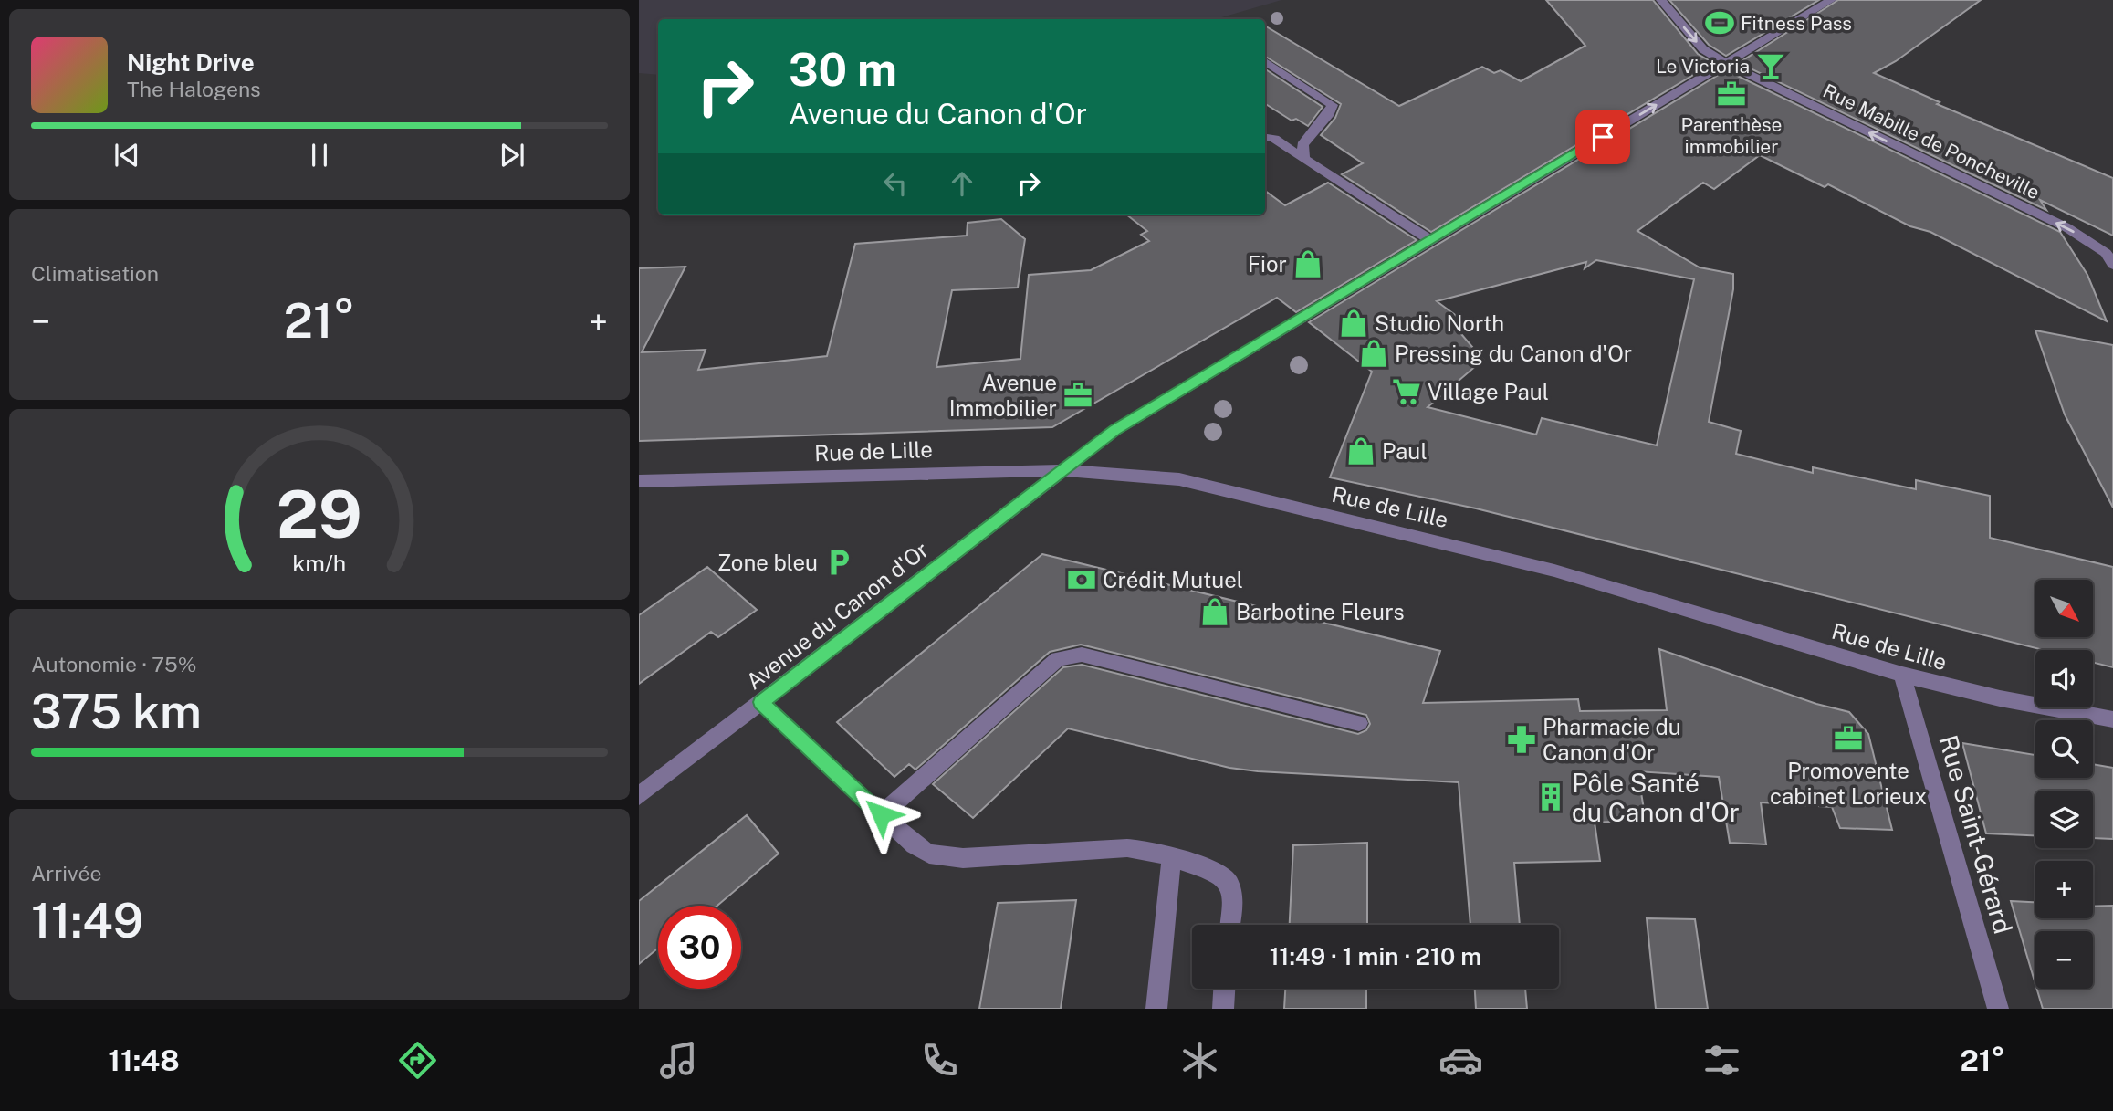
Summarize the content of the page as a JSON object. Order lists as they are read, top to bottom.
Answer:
{
  "streets": {
    "street": [
      "Rue Mabille de Poncheville",
      "Rue de Lille",
      "Avenue du Canon d'Or",
      "Rue Saint-Gérard"
    ]
  },
  "crossings": [
    ["Rue Mabille de Poncheville", "Avenue du Canon d'Or"],
    ["Rue de Lille", "Avenue du Canon d'Or"],
    ["Rue de Lille", "Rue Saint-Gérard"]
  ],
  "places": {
    "sports": ["Fitness Pass"],
    "bar": ["Le Victoria"],
    "office": ["Parenthèse immobilier", "Avenue Immobilier", "Promovente cabinet Lorieux"],
    "shop": [
      "Fior",
      "Studio North",
      "Pressing du Canon d'Or",
      "Paul",
      "Barbotine Fleurs"
    ],
    "supermarket": ["Village Paul"],
    "parking": ["Zone bleu"],
    "bank": ["Crédit Mutuel"],
    "pharmacy": ["Pharmacie du Canon d'Or"],
    "building": ["Pôle Santé du Canon d'Or"]
  },
  "north": "bottom right",
  "page": {
    "turn": ["30 m", "Avenue du Canon d'Or"],
    "song": ["Night Drive", "The Halogens"],
    "tile": [
      "Climatisation",
      ["Autonomie · 75%", "375 km"],
      ["Arrivée", "11:49"]
    ],
    "heat": ["−", "21°", "+"],
    "map_buttons": ["+", "−"],
    "limit": "30",
    "trip": "11:49 · 1 min · 210 m",
    "tabs": ["11:48", "21°"],
    "gauge": ["29", "km/h"]
  }
}
